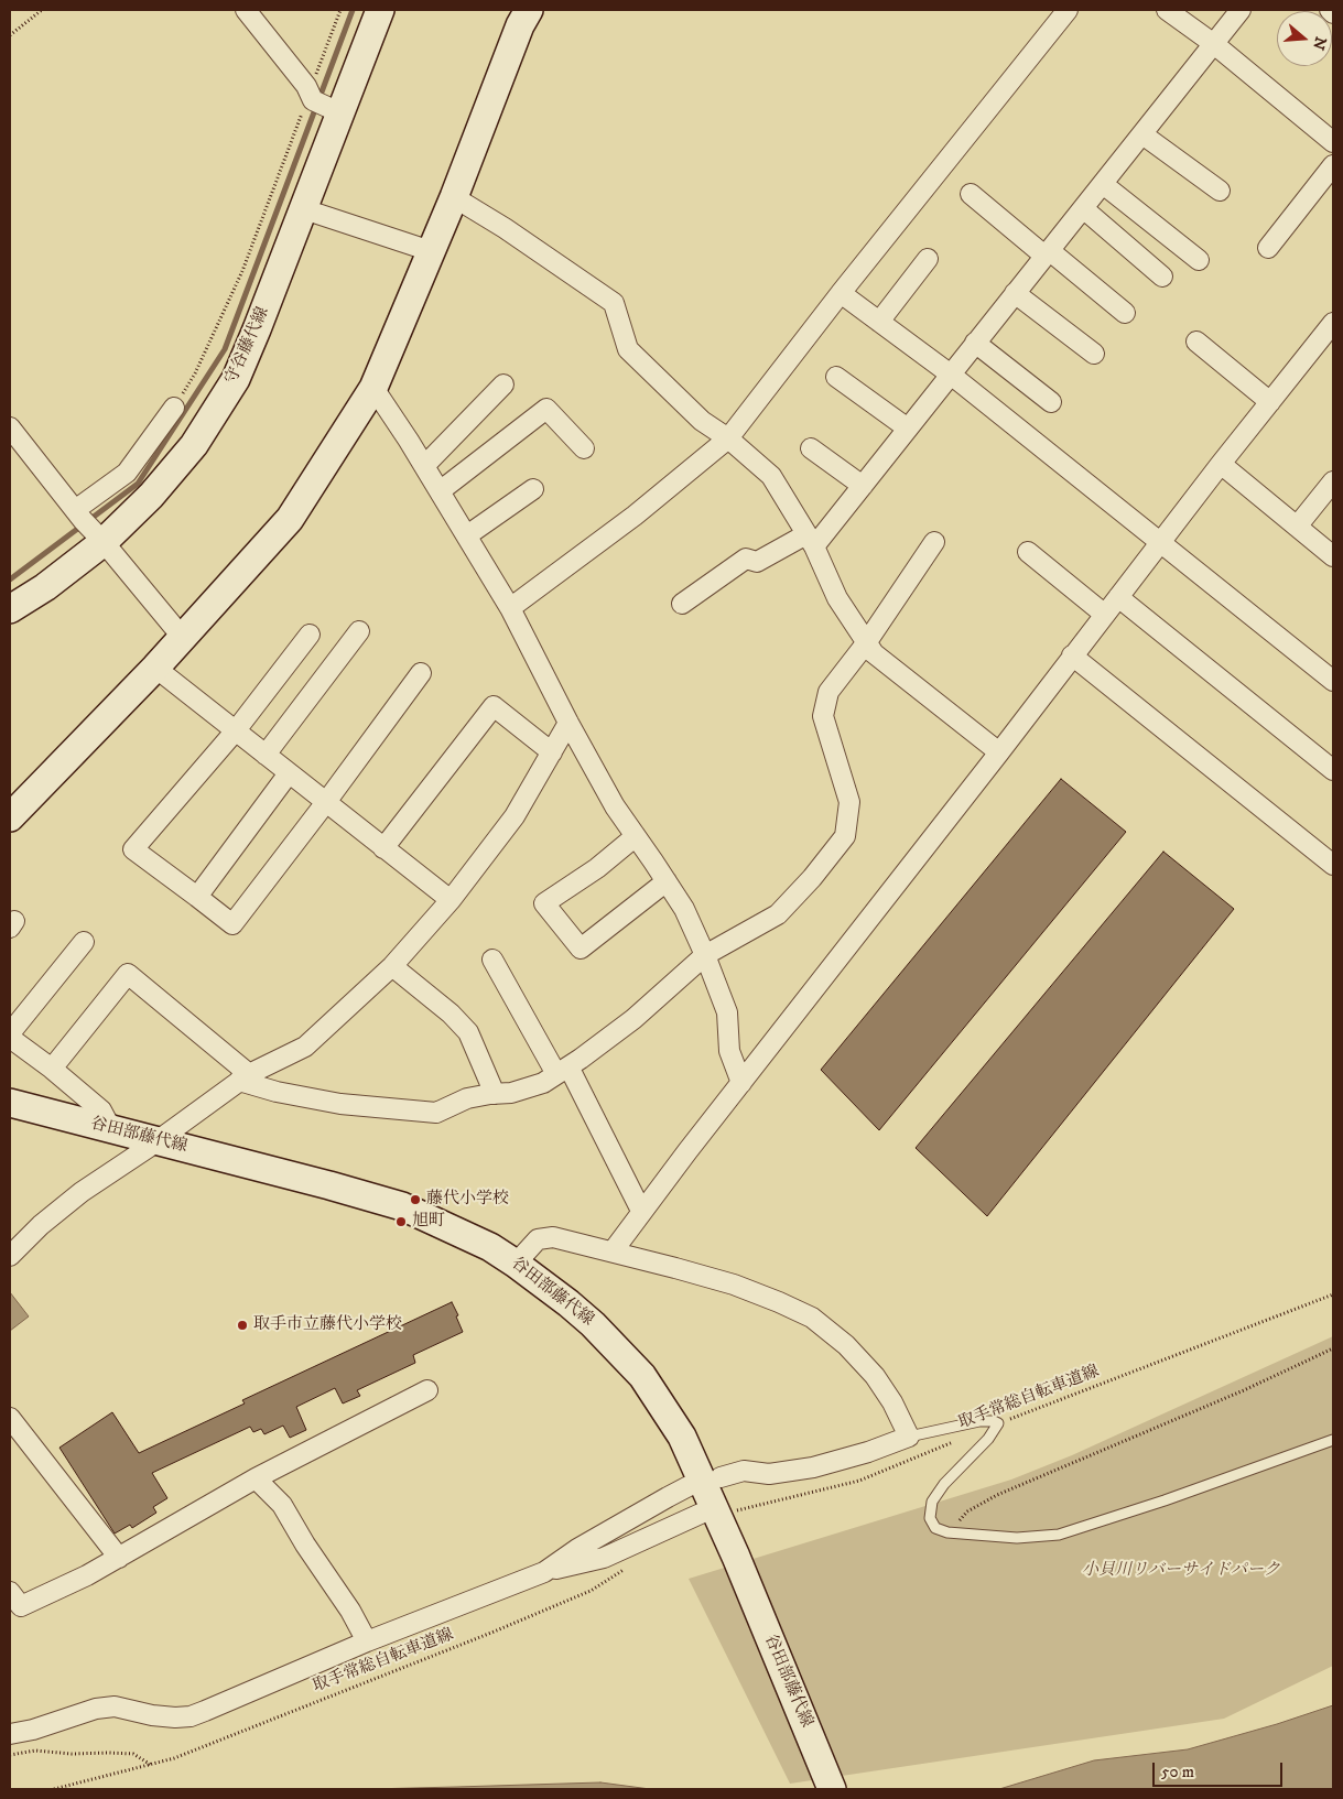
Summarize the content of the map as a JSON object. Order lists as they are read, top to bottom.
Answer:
{
  "streets": {
    "main road": ["守谷藤代線", "谷田部藤代線"],
    "path": ["取手常総自転車道線"]
  },
  "crossings": [
    ["谷田部藤代線", "取手常総自転車道線"]
  ],
  "parks": ["小貝川リバーサイドパーク"],
  "places": ["藤代小学校", "旭町", "取手市立藤代小学校"],
  "scale_bar": "50 m",
  "north": "right"
}
